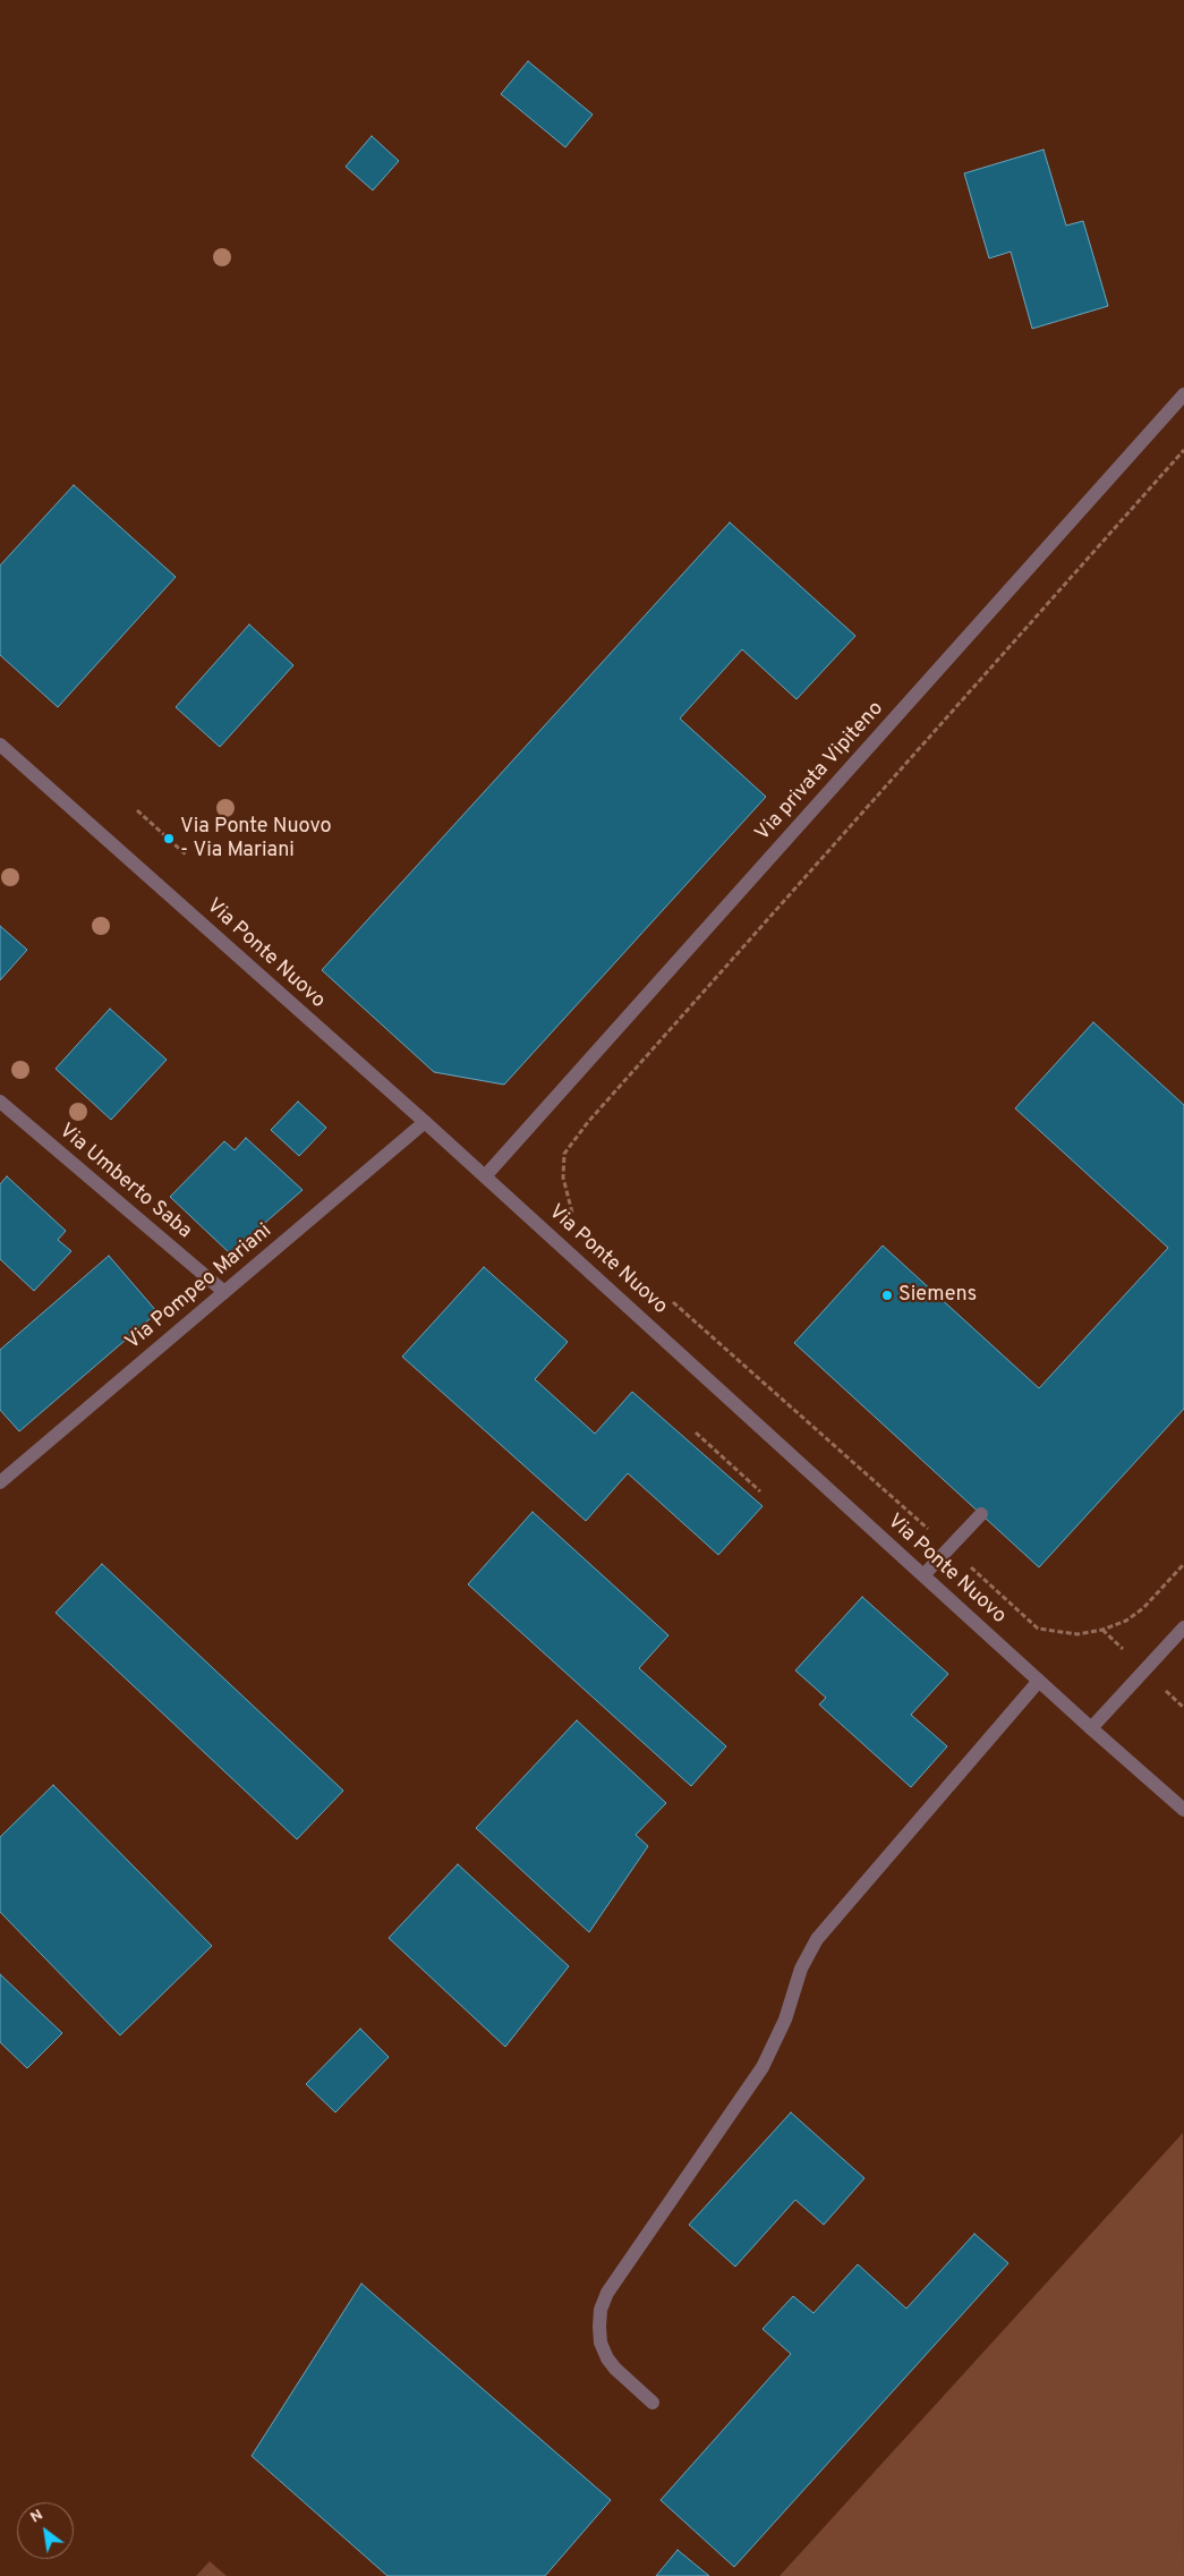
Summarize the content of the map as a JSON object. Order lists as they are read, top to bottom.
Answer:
{
  "streets": {
    "street": [
      "Via privata Vipiteno",
      "Via Ponte Nuovo",
      "Via Umberto Saba",
      "Via Pompeo Mariani"
    ]
  },
  "crossings": [
    ["Via privata Vipiteno", "Via Ponte Nuovo"],
    ["Via Ponte Nuovo", "Via Pompeo Mariani"],
    ["Via Umberto Saba", "Via Pompeo Mariani"]
  ],
  "places": ["Via Ponte Nuovo - Via Mariani", "Siemens"],
  "north": "top left"
}
